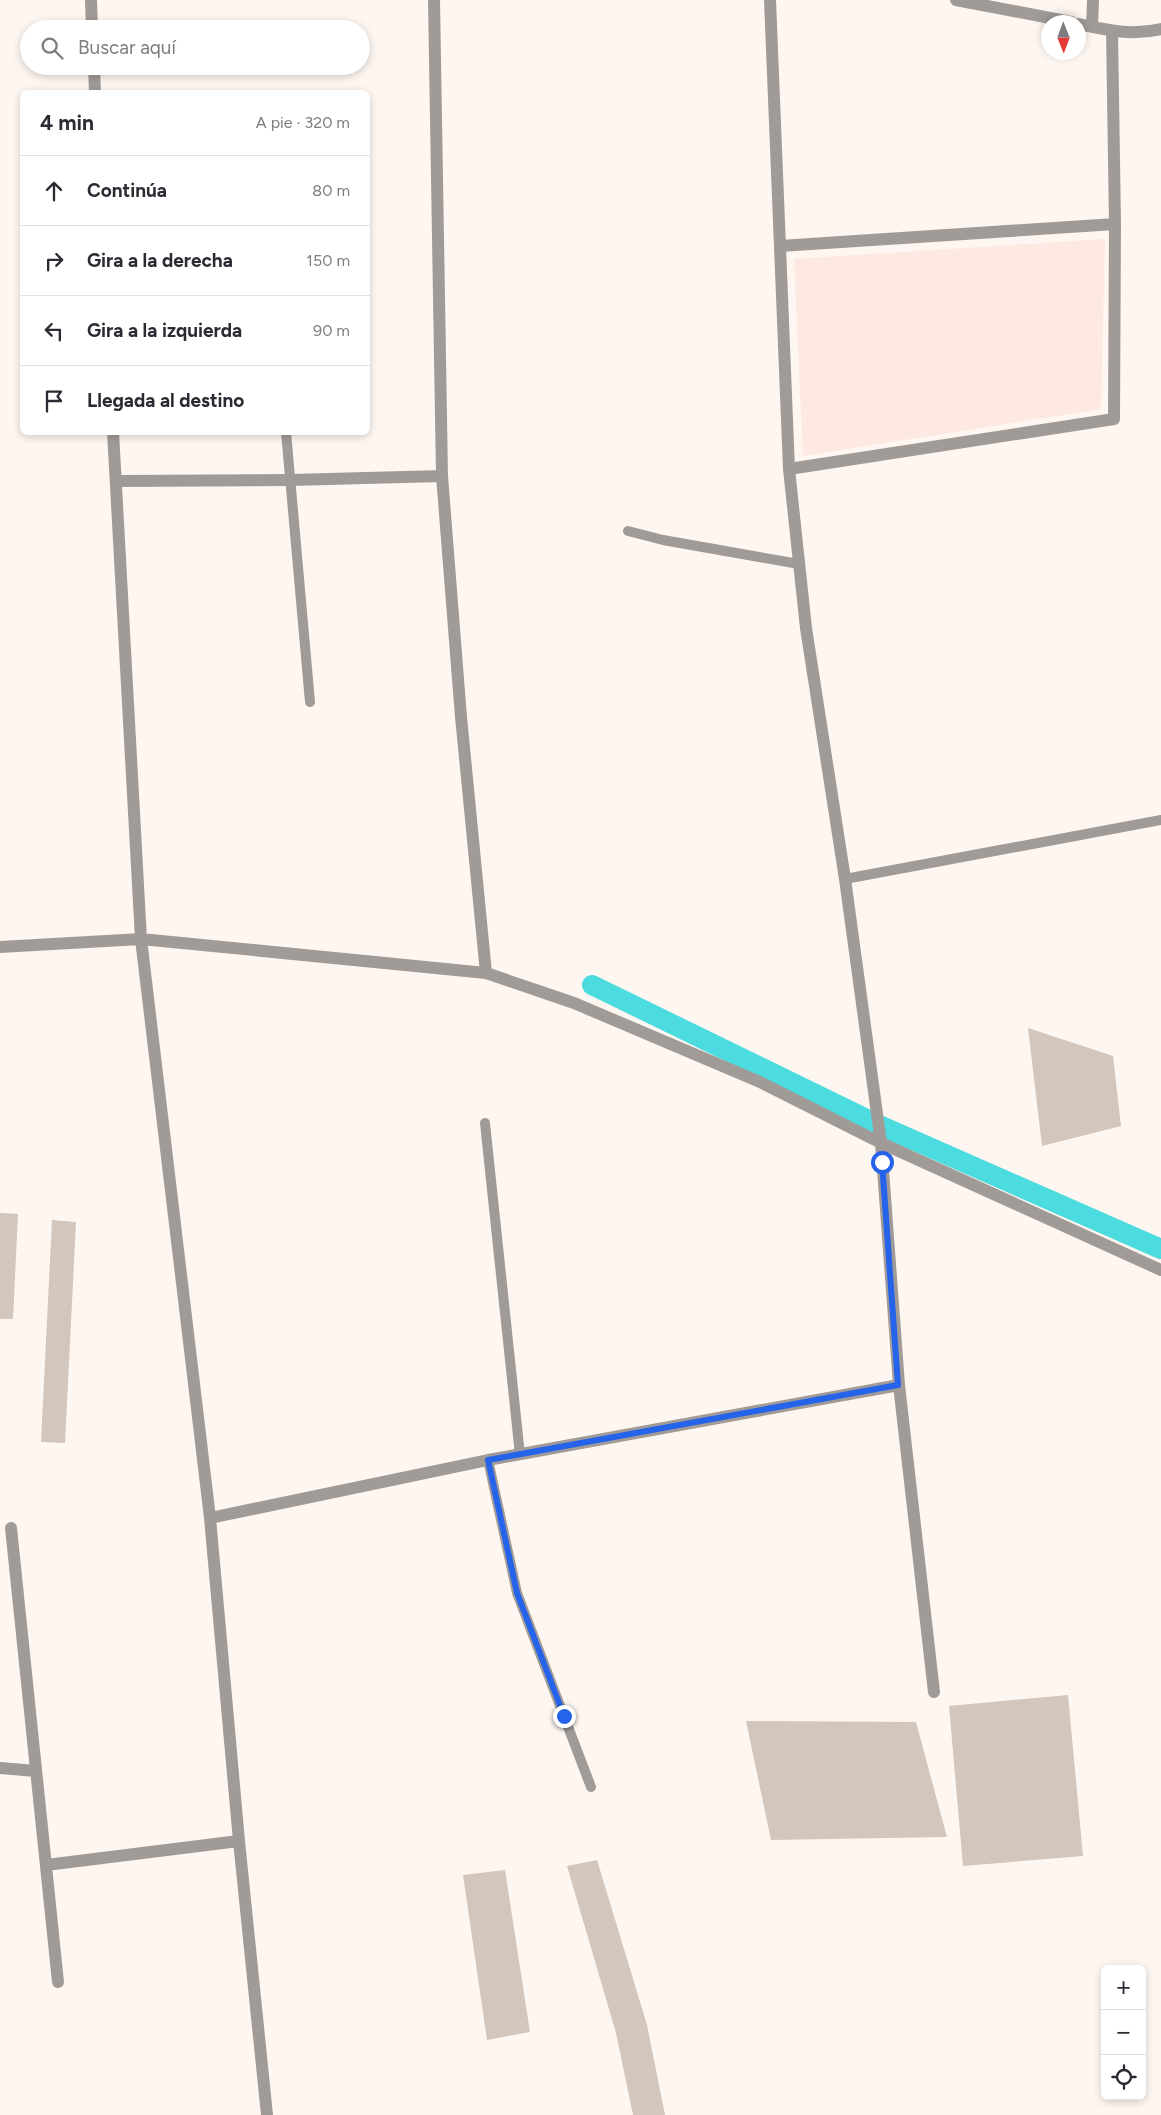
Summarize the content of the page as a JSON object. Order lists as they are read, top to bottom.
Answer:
{
  "north": "bottom",
  "page": {
    "search": "Buscar aquí",
    "heading": ["4 min", "A pie · 320 m"],
    "list": [
      ["Continúa", "80 m"],
      ["Gira a la derecha", "150 m"],
      ["Gira a la izquierda", "90 m"],
      "Llegada al destino"
    ],
    "map_buttons": ["+", "−"]
  }
}
